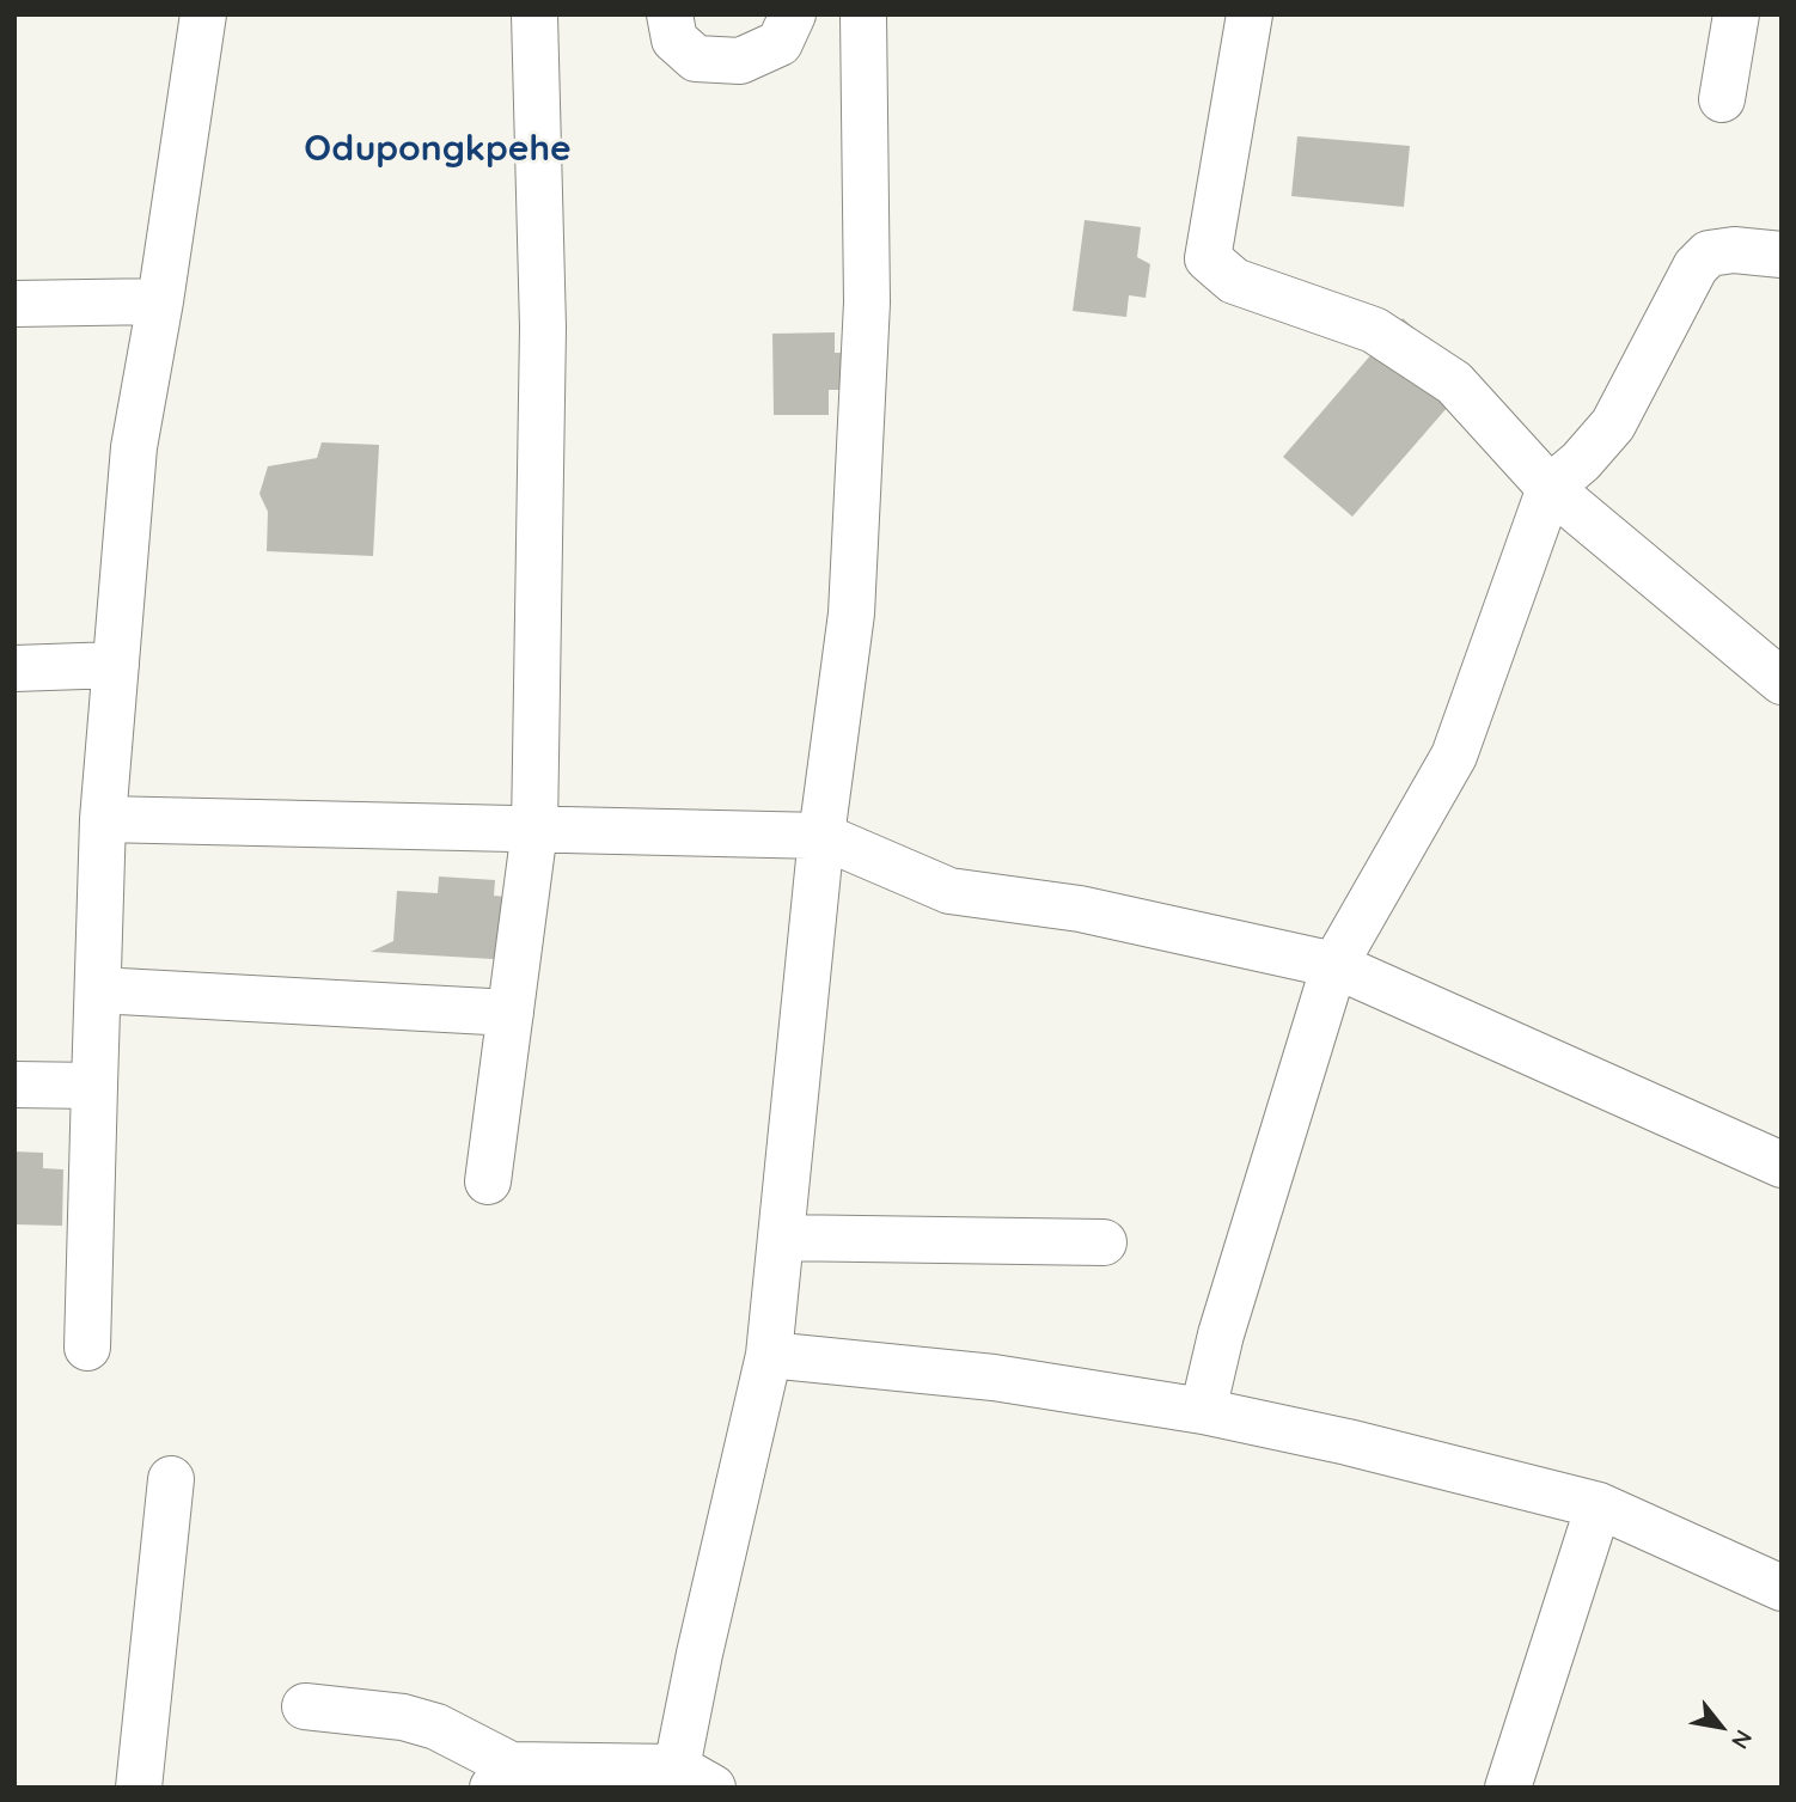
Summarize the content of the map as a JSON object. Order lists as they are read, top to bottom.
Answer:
{
  "districts": ["Odupongkpehe"],
  "north": "bottom right"
}
